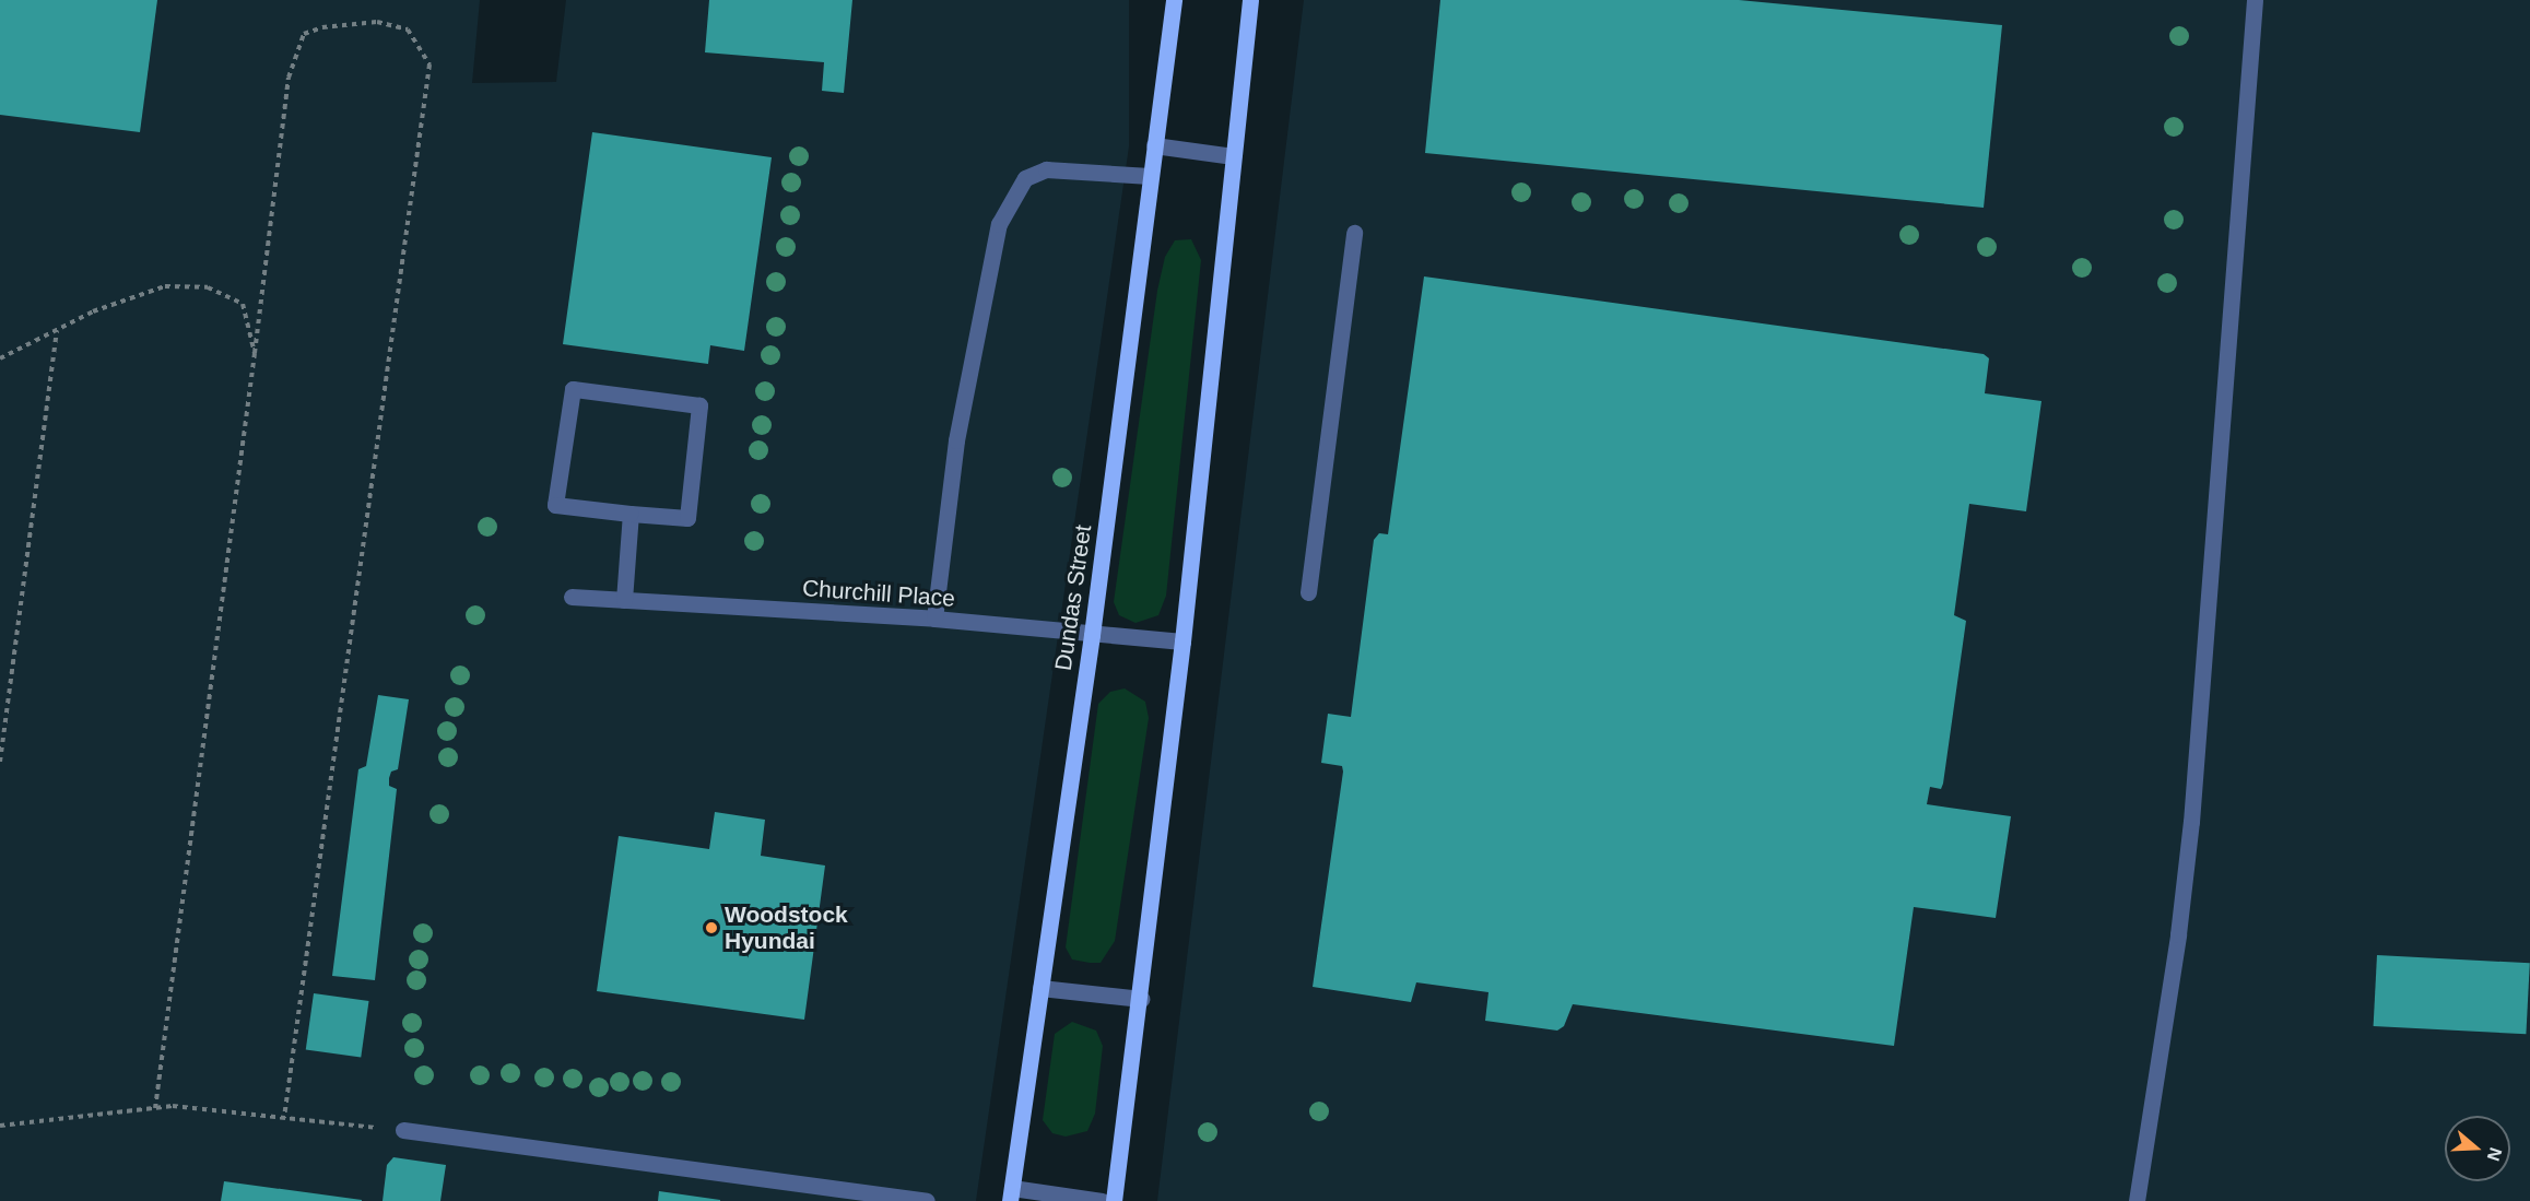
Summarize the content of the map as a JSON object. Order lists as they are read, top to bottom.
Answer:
{
  "streets": {
    "main road": ["Dundas Street"],
    "street": ["Churchill Place"]
  },
  "crossings": [
    ["Churchill Place", "Dundas Street"]
  ],
  "places": ["Woodstock Hyundai"],
  "north": "right"
}
